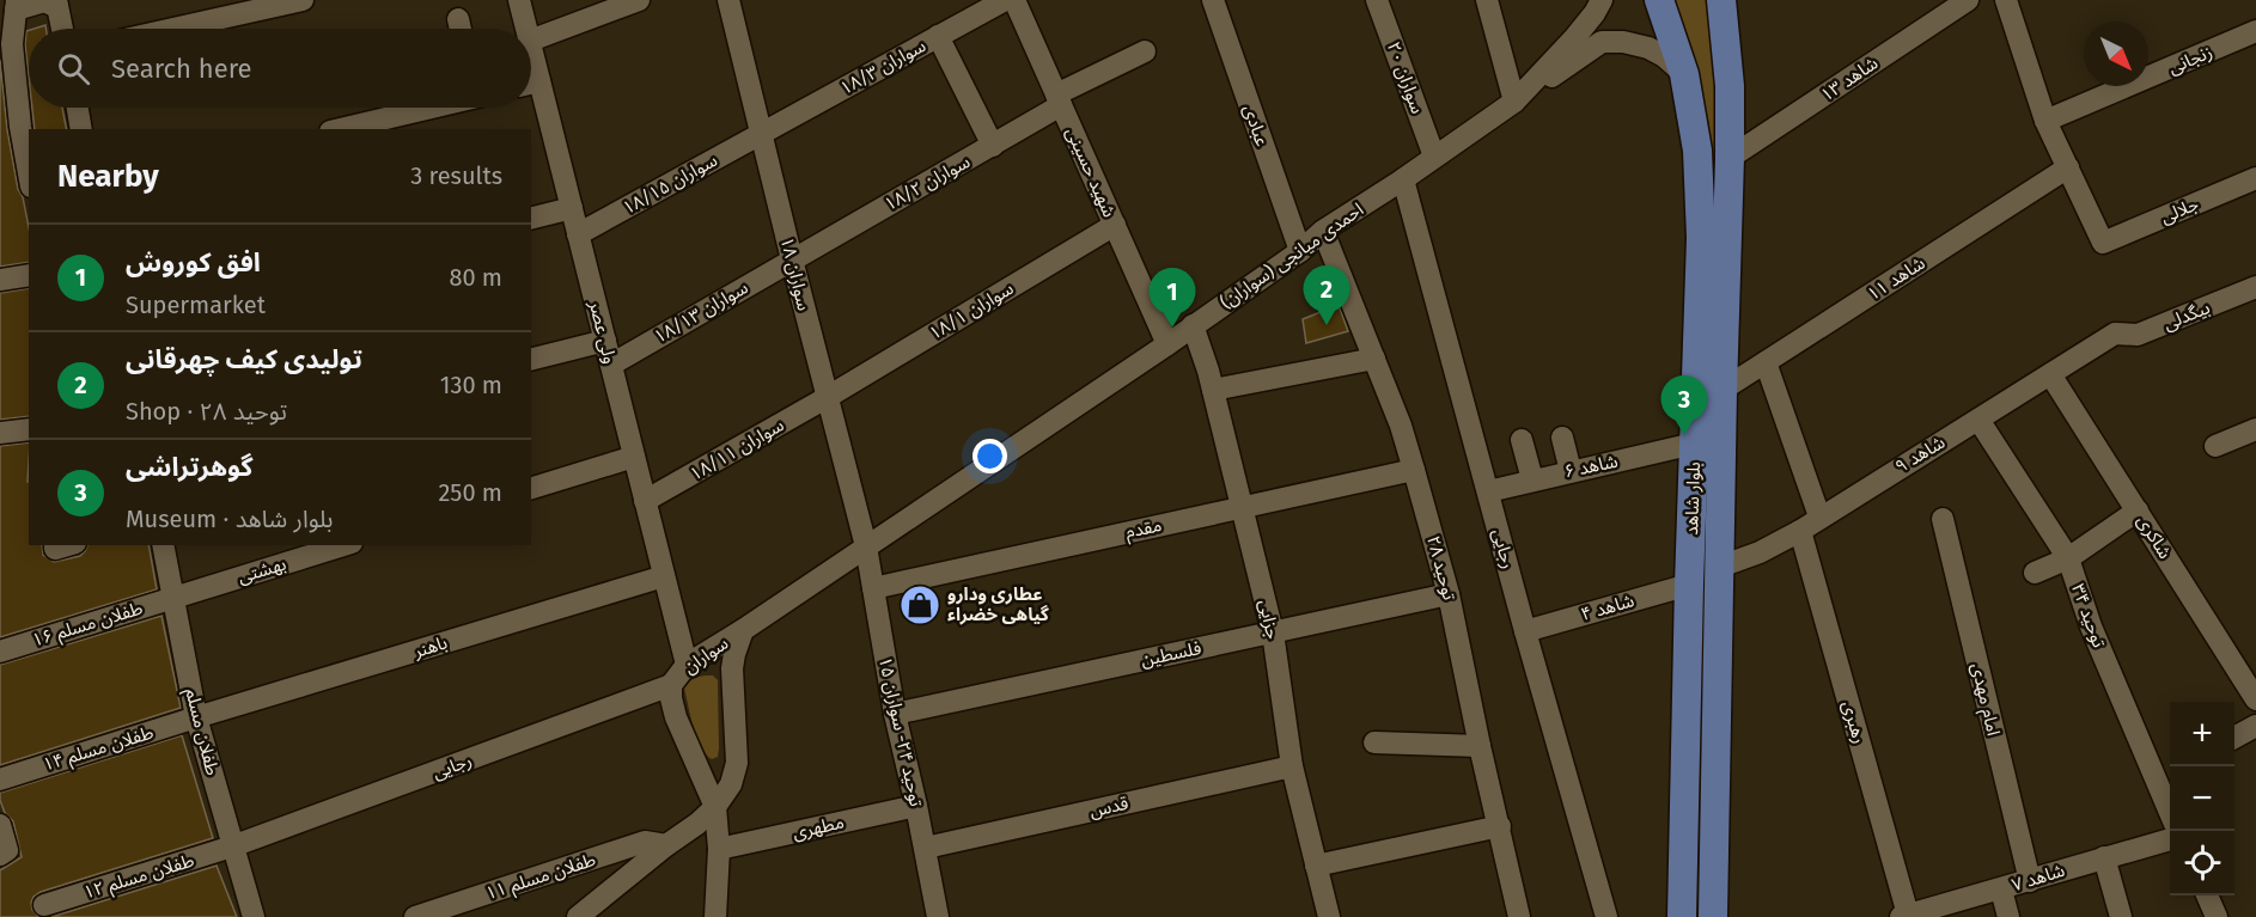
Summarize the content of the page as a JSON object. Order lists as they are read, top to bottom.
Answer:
{
  "streets": {
    "main road": ["بلوار شاهد"],
    "street": [
      "زنجانی",
      "سواران ۱۸/۳",
      "سواران ۲۰",
      "شاهد ۱۳",
      "عبادی",
      "شهید حسینی",
      "سواران ۱۸/۲",
      "سواران ۱۸/۱۵",
      "جلالی",
      "احمدی میانجی (سواران)",
      "سواران ۱۸",
      "شاهد ۱۱",
      "سواران ۱۸/۱",
      "سواران ۱۸/۱۳",
      "بیگدلی",
      "ولی عصر",
      "سواران ۱۸/۱۱",
      "شاهد ۹",
      "شاهد ۶",
      "مقدم",
      "شاکری",
      "رجایی",
      "توحید ۲۸",
      "بهشتی",
      "شاهد ۴",
      "توحید ۳۴",
      "جزایی",
      "طفلان مسلم ۱۶",
      "باهنر",
      "فلسطین",
      "سواران",
      "امام مهدی",
      "رهبری",
      "طفلان مسلم",
      "توحید ۲۴- سواران ۱۵",
      "طفلان مسلم ۱۴",
      "قدس",
      "مطهری",
      "طفلان مسلم ۱۲",
      "طفلان مسلم ۱۱",
      "شاهد ۷"
    ]
  },
  "crossings": [
    ["سواران ۱۸/۳", "سواران ۱۸/۱۵"],
    ["سواران ۱۸/۳", "سواران ۱۸"],
    ["سواران ۲۰", "احمدی میانجی (سواران)"],
    ["شاهد ۱۳", "بلوار شاهد"],
    ["عبادی", "احمدی میانجی (سواران)"],
    ["شهید حسینی", "سواران ۱۸/۲"],
    ["شهید حسینی", "احمدی میانجی (سواران)"],
    ["شهید حسینی", "سواران ۱۸/۱"],
    ["سواران ۱۸/۲", "سواران ۱۸"],
    ["سواران ۱۸/۲", "سواران ۱۸/۱۳"],
    ["سواران ۱۸/۱۵", "سواران ۱۸"],
    ["سواران ۱۸/۱۵", "ولی عصر"],
    ["جلالی", "شاهد ۱۱"],
    ["احمدی میانجی (سواران)", "سواران ۱۸"],
    ["احمدی میانجی (سواران)", "رجایی"],
    ["احمدی میانجی (سواران)", "توحید ۲۸"],
    ["احمدی میانجی (سواران)", "جزایی"],
    ["احمدی میانجی (سواران)", "سواران"],
    ["احمدی میانجی (سواران)", "توحید ۲۴- سواران ۱۵"],
    ["سواران ۱۸", "سواران ۱۸/۱"],
    ["سواران ۱۸", "سواران ۱۸/۱۳"],
    ["سواران ۱۸", "سواران ۱۸/۱۱"],
    ["سواران ۱۸", "توحید ۲۴- سواران ۱۵"],
    ["شاهد ۱۱", "بلوار شاهد"],
    ["سواران ۱۸/۱", "سواران ۱۸/۱۱"],
    ["سواران ۱۸/۱۳", "ولی عصر"],
    ["بیگدلی", "شاهد ۹"],
    ["ولی عصر", "سواران ۱۸/۱۱"],
    ["ولی عصر", "باهنر"],
    ["ولی عصر", "سواران"],
    ["شاهد ۹", "بلوار شاهد"],
    ["شاهد ۹", "شاکری"],
    ["شاهد ۹", "توحید ۳۴"],
    ["شاهد ۹", "رهبری"],
    ["شاهد ۶", "بلوار شاهد"],
    ["شاهد ۶", "رجایی"],
    ["بلوار شاهد", "شاهد ۴"],
    ["مقدم", "توحید ۲۸"],
    ["مقدم", "جزایی"],
    ["مقدم", "توحید ۲۴- سواران ۱۵"],
    ["رجایی", "شاهد ۴"],
    ["رجایی", "سواران"],
    ["رجایی", "طفلان مسلم"],
    ["رجایی", "طفلان مسلم ۱۲"],
    ["توحید ۲۸", "فلسطین"],
    ["بهشتی", "طفلان مسلم ۱۶"],
    ["بهشتی", "طفلان مسلم"],
    ["جزایی", "فلسطین"],
    ["جزایی", "قدس"],
    ["طفلان مسلم ۱۶", "طفلان مسلم"],
    ["باهنر", "طفلان مسلم"],
    ["باهنر", "طفلان مسلم ۱۴"],
    ["فلسطین", "توحید ۲۴- سواران ۱۵"],
    ["امام مهدی", "شاهد ۷"],
    ["رهبری", "شاهد ۷"],
    ["طفلان مسلم", "طفلان مسلم ۱۴"],
    ["طفلان مسلم", "طفلان مسلم ۱۲"],
    ["توحید ۲۴- سواران ۱۵", "قدس"],
    ["توحید ۲۴- سواران ۱۵", "مطهری"]
  ],
  "places": {
    "shop": ["عطاری ودارو گیاهی خضراء"]
  },
  "north": "bottom right",
  "page": {
    "search": "Search here",
    "heading": ["Nearby", "3 results"],
    "list": [
      {
        "mark": "1",
        "name": "افق کوروش",
        "note": "Supermarket",
        "value": "80 m"
      },
      {
        "mark": "2",
        "name": "تولیدی کیف چهرقانی",
        "note": "Shop · توحید ۲۸",
        "value": "130 m"
      },
      {
        "mark": "3",
        "name": "گوهرتراشی",
        "note": "Museum · بلوار شاهد",
        "value": "250 m"
      }
    ],
    "pins": ["2", "1", "3"],
    "map_buttons": ["+", "−"]
  }
}
